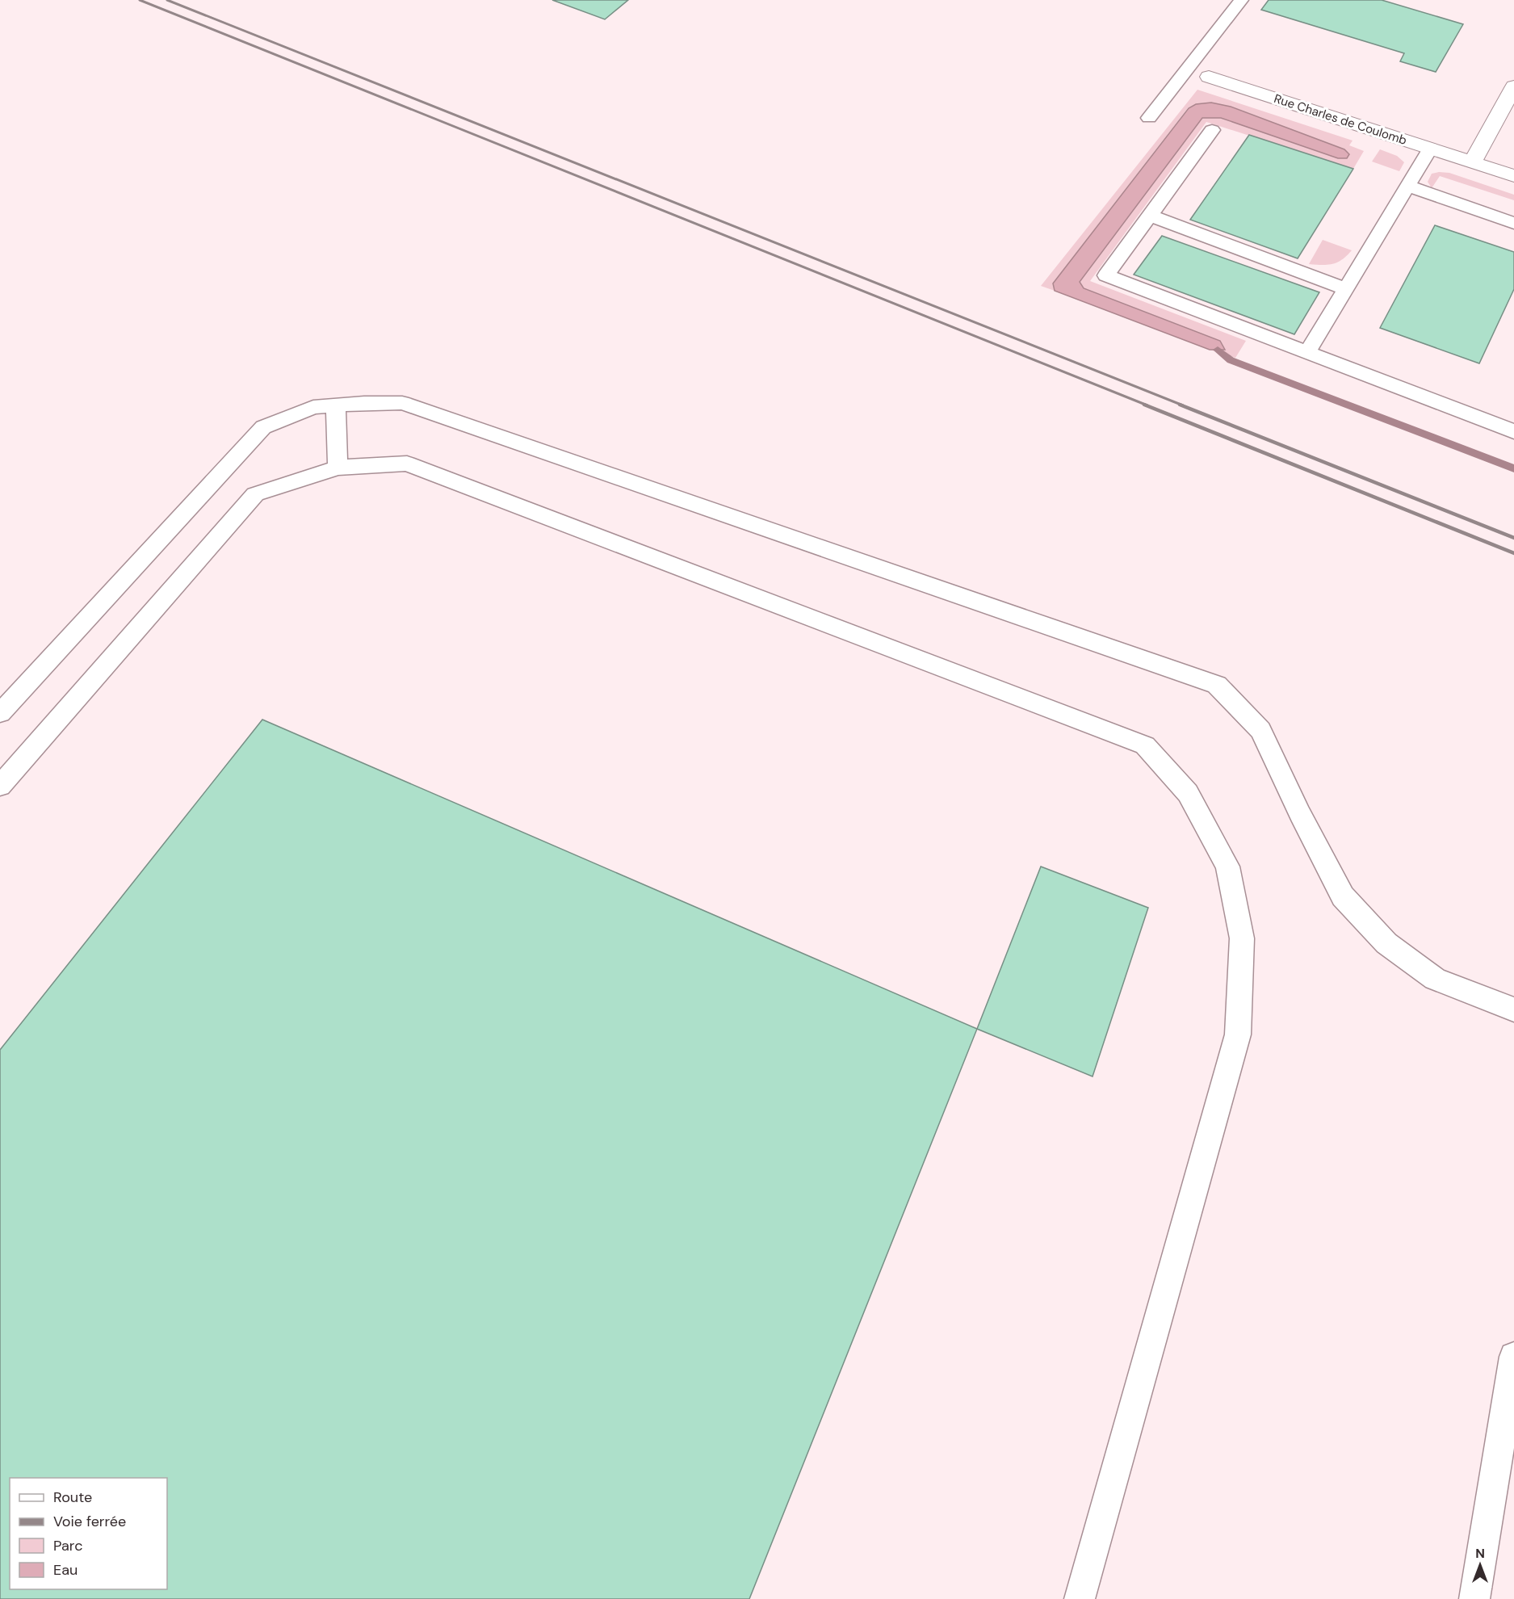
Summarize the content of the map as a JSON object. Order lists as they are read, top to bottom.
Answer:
{
  "streets": {
    "street": ["Rue Charles de Coulomb"]
  },
  "legend": [
    "Route",
    "Voie ferrée",
    "Parc",
    "Eau"
  ],
  "north": "top"
}
